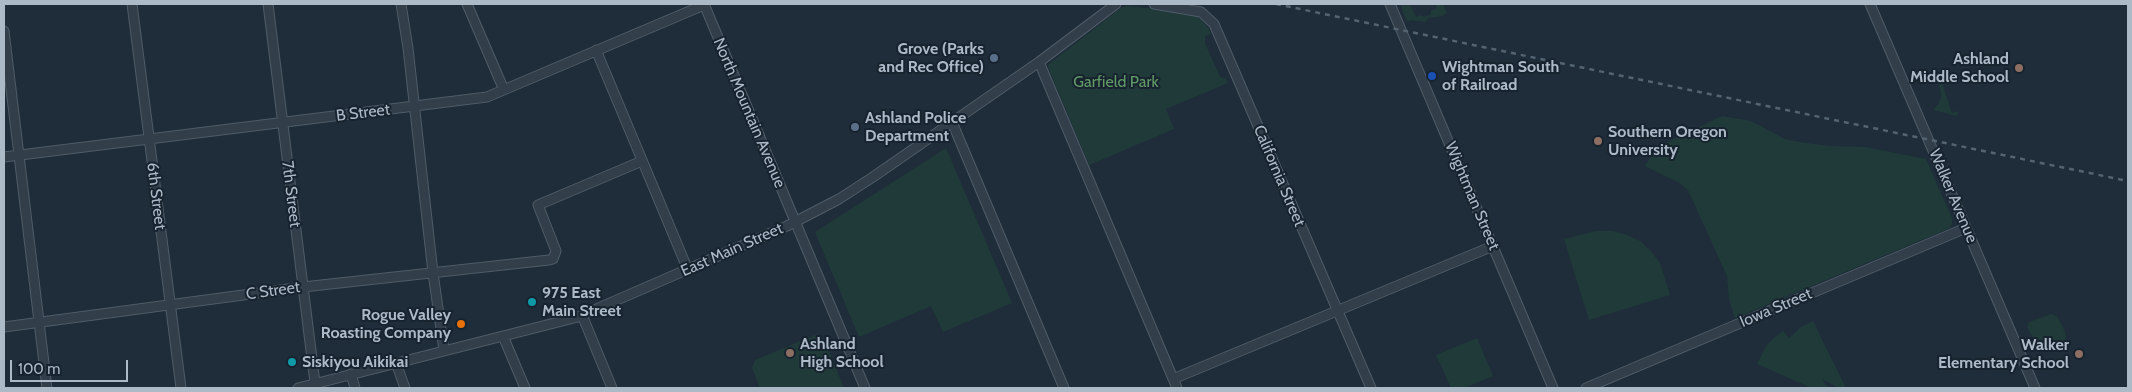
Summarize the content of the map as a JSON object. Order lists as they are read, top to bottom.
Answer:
{
  "streets": {
    "street": [
      "B Street",
      "North Mountain Avenue",
      "California Street",
      "7th Street",
      "6th Street",
      "Wightman Street",
      "Walker Avenue",
      "East Main Street",
      "C Street",
      "Iowa Street"
    ]
  },
  "crossings": [
    ["B Street", "North Mountain Avenue"],
    ["B Street", "7th Street"],
    ["B Street", "6th Street"],
    ["North Mountain Avenue", "East Main Street"],
    ["7th Street", "East Main Street"],
    ["7th Street", "C Street"],
    ["6th Street", "C Street"],
    ["Walker Avenue", "Iowa Street"]
  ],
  "parks": ["Garfield Park"],
  "places": [
    "Grove (Parks and Rec Office)",
    "Ashland Middle School",
    "Wightman South of Railroad",
    "Ashland Police Department",
    "Southern Oregon University",
    "975 East Main Street",
    "Rogue Valley Roasting Company",
    "Ashland High School",
    "Walker Elementary School",
    "Siskiyou Aikikai"
  ],
  "scale_bar": "100 m"
}
